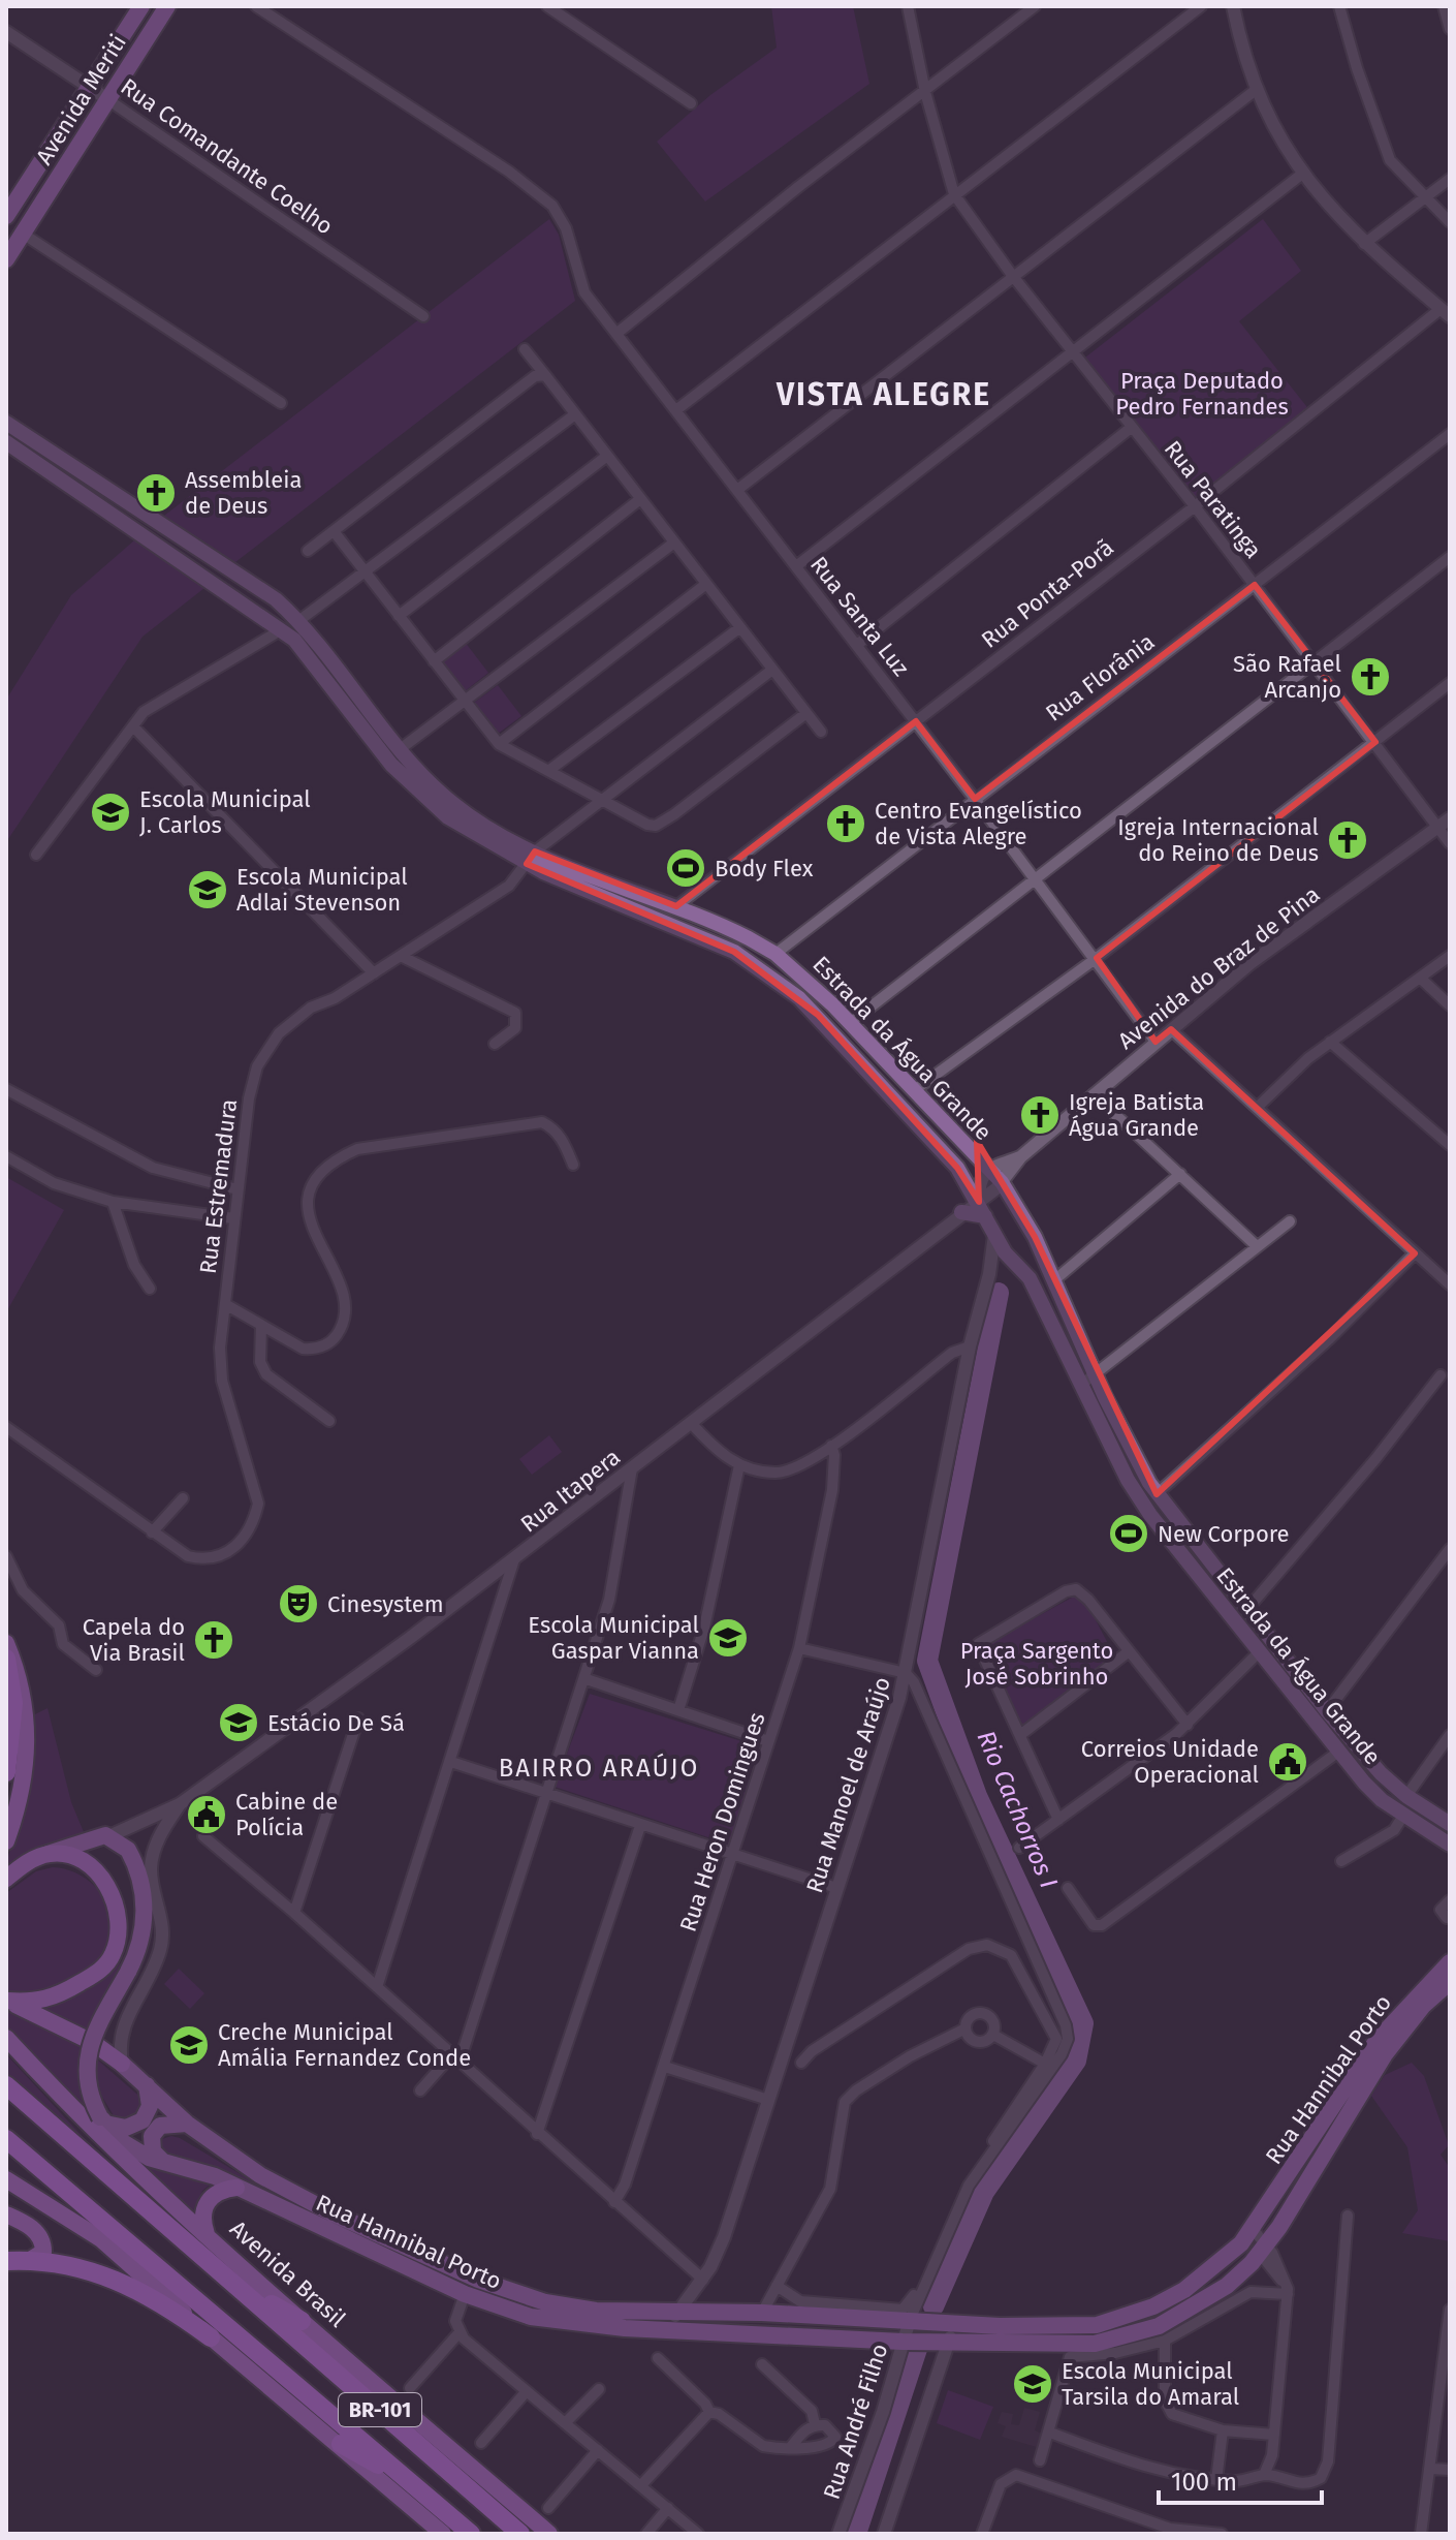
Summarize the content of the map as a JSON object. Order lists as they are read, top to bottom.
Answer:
{
  "streets": {
    "highway": ["Avenida Brasil", "BR-101"],
    "main road": ["Avenida Meriti", "Estrada da Água Grande", "Rua Hannibal Porto"],
    "street": [
      "Rua Comandante Coelho",
      "Rua Paratinga",
      "Rua Ponta-Porã",
      "Rua Santa Luz",
      "Rua Florânia",
      "Avenida do Braz de Pina",
      "Rua Estremadura",
      "Rua Itapera",
      "Rua Manoel de Araújo",
      "Rua Heron Domingues",
      "Rua André Filho"
    ]
  },
  "crossings": [
    ["Avenida Meriti", "Rua Comandante Coelho"],
    ["Rua Paratinga", "Rua Ponta-Porã"],
    ["Rua Paratinga", "Rua Florânia"],
    ["Rua Paratinga", "Avenida do Braz de Pina"],
    ["Rua Ponta-Porã", "Rua Santa Luz"],
    ["Rua Ponta-Porã", "Estrada da Água Grande"],
    ["Rua Santa Luz", "Rua Florânia"],
    ["Rua Santa Luz", "Avenida do Braz de Pina"],
    ["Rua Florânia", "Estrada da Água Grande"],
    ["Avenida do Braz de Pina", "Estrada da Água Grande"],
    ["Estrada da Água Grande", "Rua Estremadura"],
    ["Estrada da Água Grande", "Rua Manoel de Araújo"],
    ["Rua Itapera", "Rua Hannibal Porto"],
    ["Rua Manoel de Araújo", "Rua Hannibal Porto"],
    ["Rua Hannibal Porto", "Rua André Filho"]
  ],
  "districts": ["VISTA ALEGRE", "BAIRRO ARAÚJO"],
  "water": ["Rio Cachorros I"],
  "parks": ["Praça Deputado Pedro Fernandes", "Praça Sargento José Sobrinho"],
  "places": {
    "church": [
      "Assembleia de Deus",
      "São Rafael Arcanjo",
      "Centro Evangelístico de Vista Alegre",
      "Igreja Internacional do Reino de Deus",
      "Igreja Batista Água Grande",
      "Capela do Via Brasil"
    ],
    "school or university": [
      "Escola Municipal J. Carlos",
      "Escola Municipal Adlai Stevenson",
      "Escola Municipal Gaspar Vianna",
      "Estácio De Sá",
      "Creche Municipal Amália Fernandez Conde",
      "Escola Municipal Tarsila do Amaral"
    ],
    "sports": ["Body Flex", "New Corpore"],
    "theatre": ["Cinesystem"],
    "public building": ["Correios Unidade Operacional", "Cabine de Polícia"]
  },
  "scale_bar": "100 m"
}
